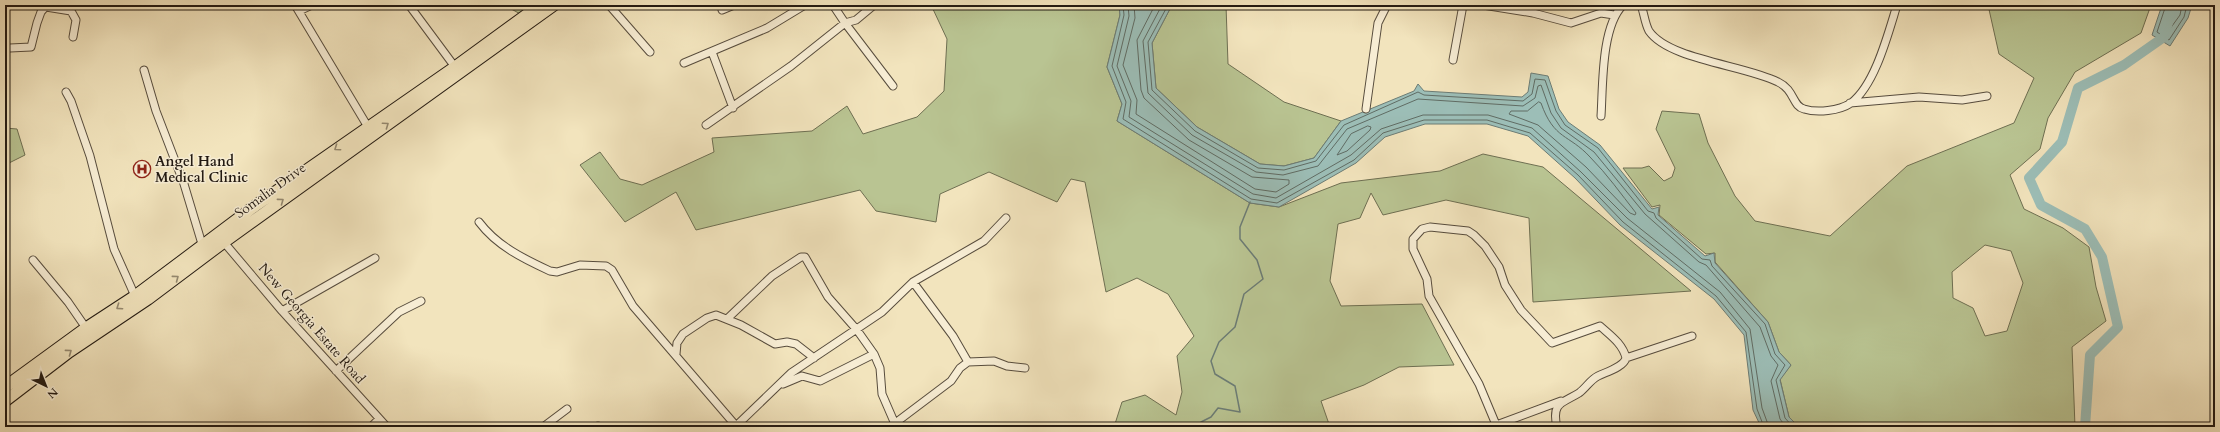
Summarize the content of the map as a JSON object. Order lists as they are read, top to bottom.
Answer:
{
  "streets": {
    "main road": ["Somalia Drive"],
    "street": ["New Georgia Estate Road"]
  },
  "crossings": [
    ["Somalia Drive", "New Georgia Estate Road"]
  ],
  "places": {
    "hospital": ["Angel Hand Medical Clinic"]
  },
  "north": "bottom right"
}
